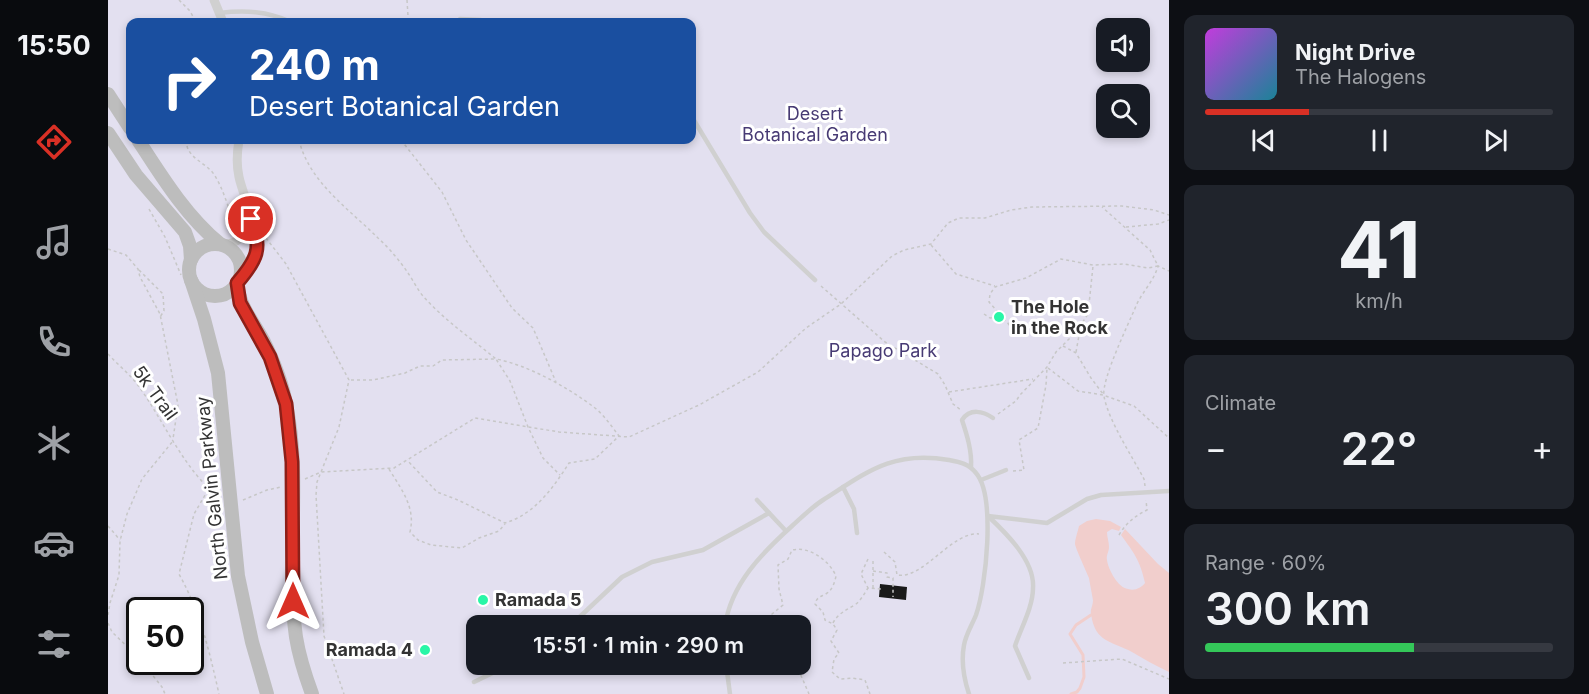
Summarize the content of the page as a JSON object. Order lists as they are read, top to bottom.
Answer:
{
  "streets": {
    "main road": ["North Galvin Parkway"],
    "path": ["5k Trail"]
  },
  "parks": ["Desert Botanical Garden", "Papago Park"],
  "places": ["The Hole in the Rock", "Ramada 5", "Ramada 4"],
  "page": {
    "tabs": "15:50",
    "turn": ["240 m", "Desert Botanical Garden"],
    "song": ["Night Drive", "The Halogens"],
    "tile": [
      ["41", "km/h"],
      "Climate",
      ["Range · 60%", "300 km"]
    ],
    "heat": ["−", "22°", "+"],
    "limit": "50",
    "trip": "15:51 · 1 min · 290 m"
  }
}
